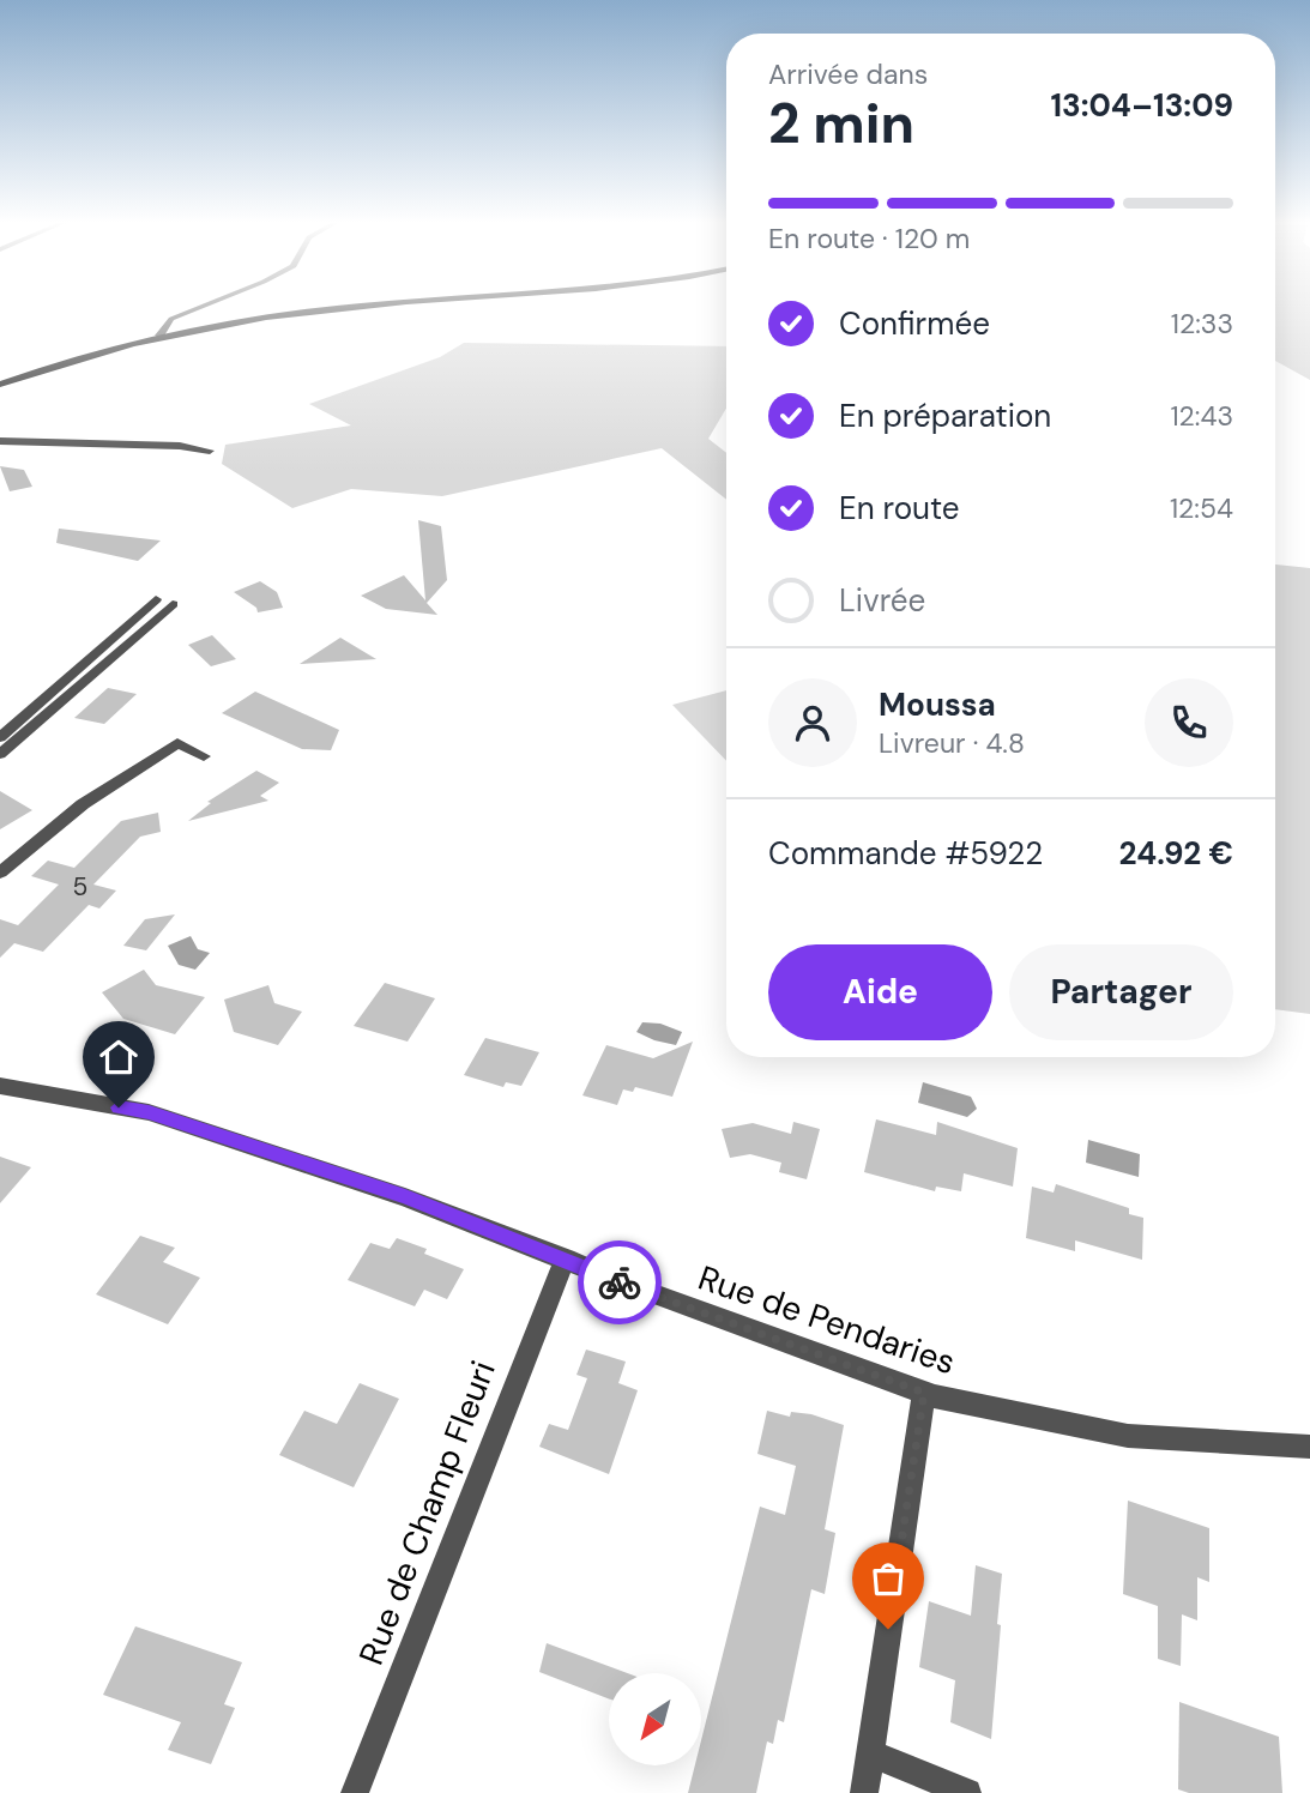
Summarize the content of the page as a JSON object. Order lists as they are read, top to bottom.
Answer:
{
  "streets": {
    "street": ["Rue de Pendaries", "Rue de Champ Fleuri"]
  },
  "crossings": [
    ["Rue de Pendaries", "Rue de Champ Fleuri"]
  ],
  "house_numbers": ["5"],
  "north": "bottom left",
  "page": {
    "heading": ["2 min", "Arrivée dans", "13:04–13:09"],
    "panel": [
      "Moussa",
      "Livreur · 4.8",
      "Commande #5922",
      "24.92 €"
    ],
    "bar": "En route · 120 m",
    "list": [
      ["Confirmée", "12:33"],
      ["En préparation", "12:43"],
      ["En route", "12:54"],
      "Livrée"
    ],
    "buttons": ["Aide", "Partager"]
  }
}
